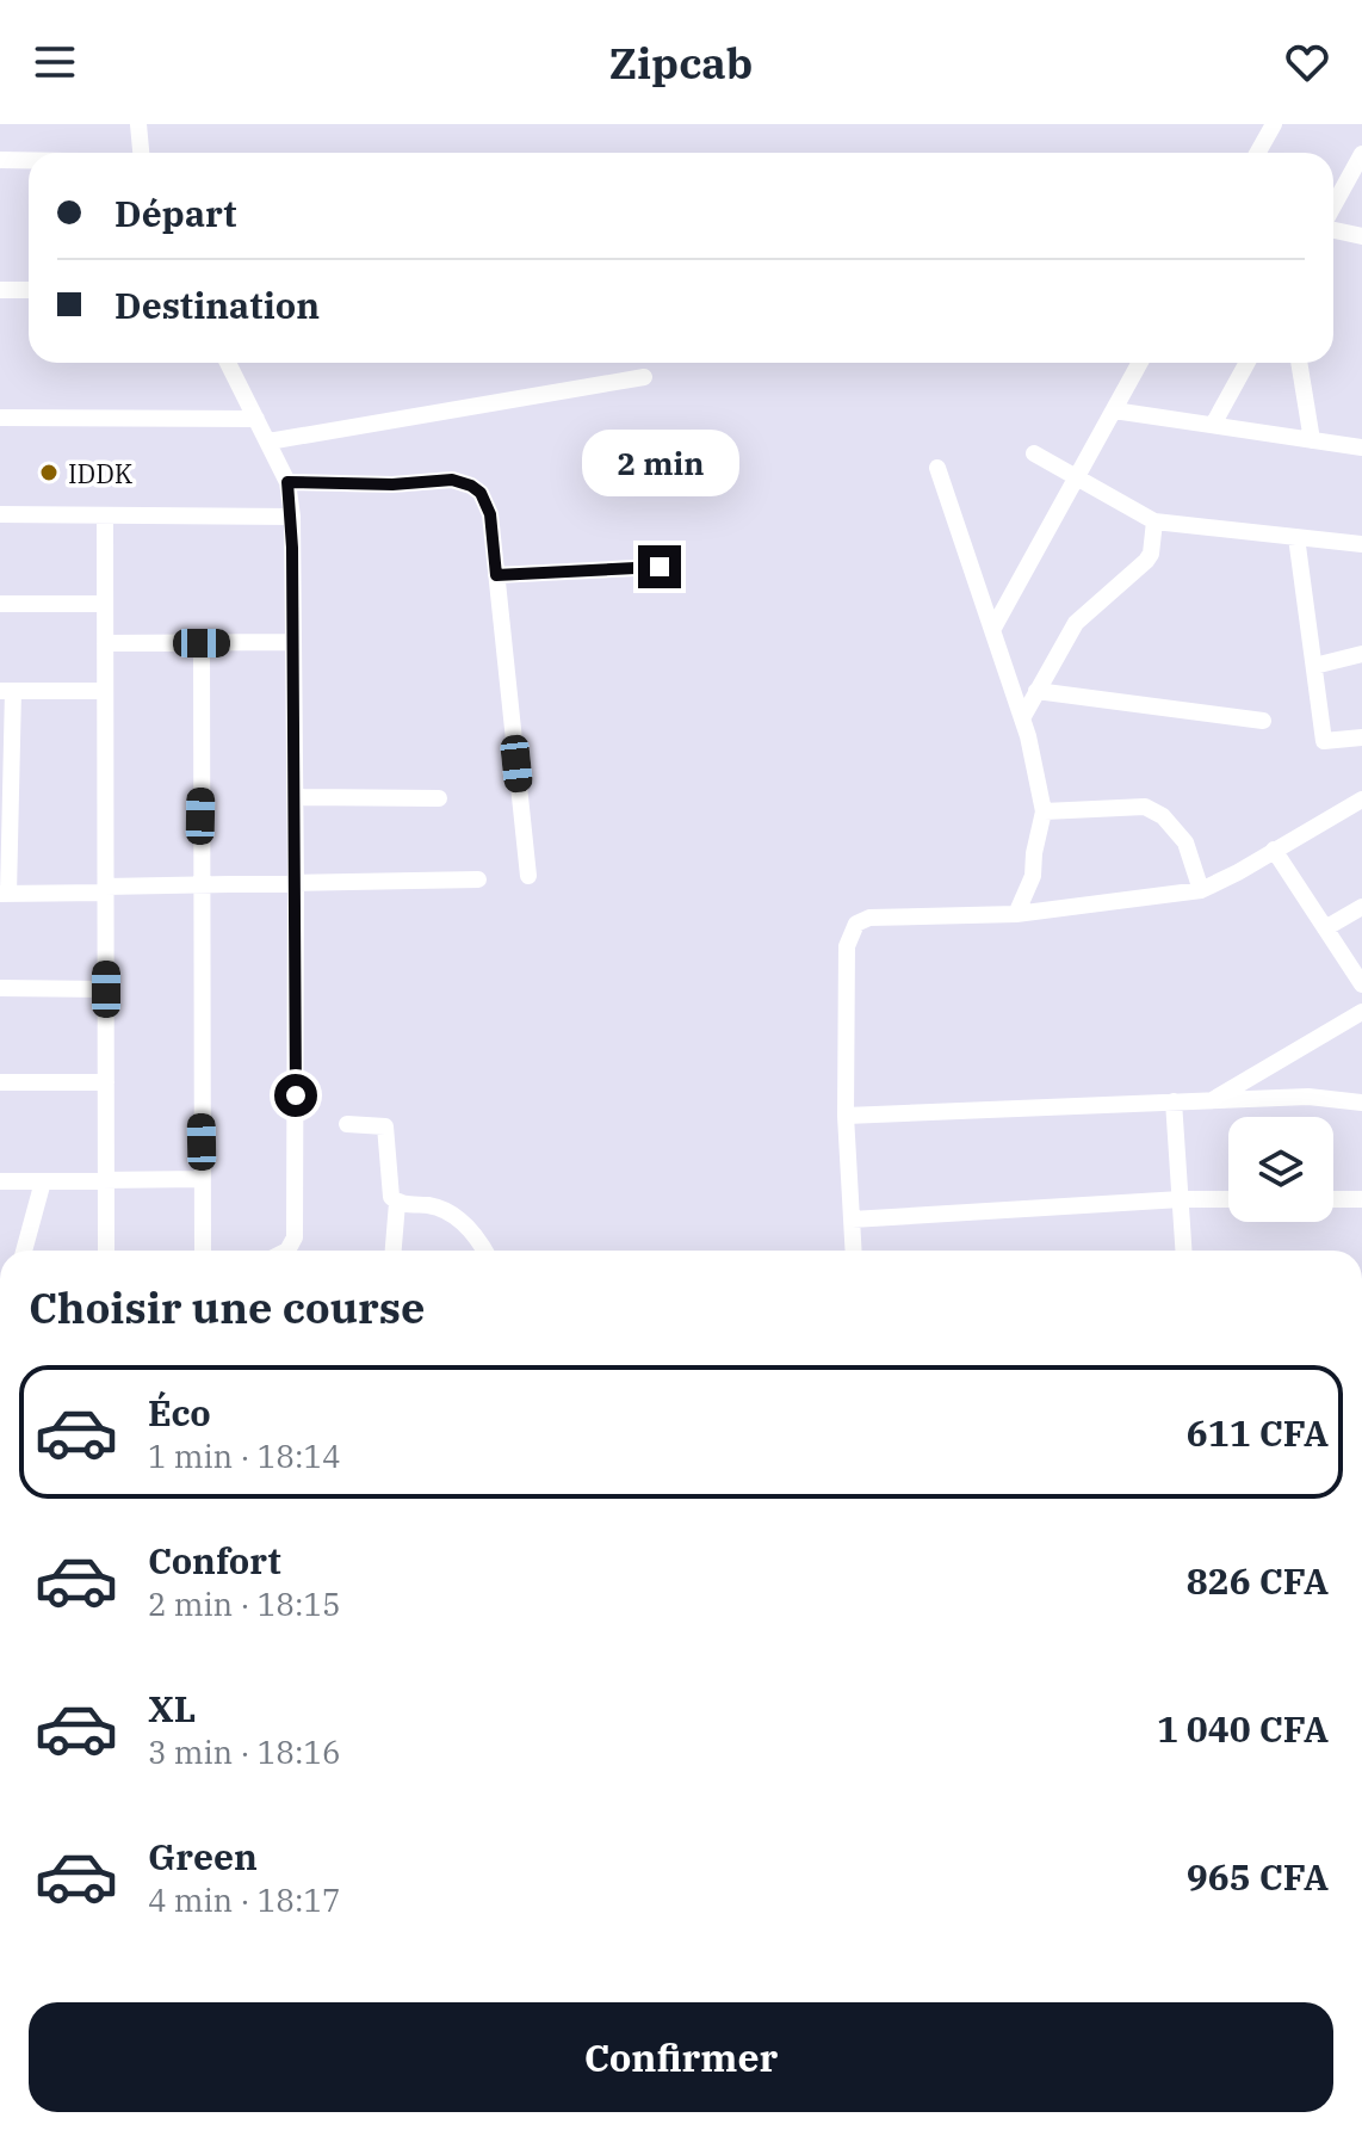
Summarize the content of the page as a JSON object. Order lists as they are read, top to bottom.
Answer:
{
  "places": ["IDDK"],
  "page": {
    "header": "Zipcab",
    "banner": ["Départ", "Destination"],
    "bubble": "2 min",
    "heading": "Choisir une course",
    "list": [
      {
        "name": "Éco",
        "note": "1 min · 18:14",
        "value": "611 CFA"
      },
      {
        "name": "Confort",
        "note": "2 min · 18:15",
        "value": "826 CFA"
      },
      {
        "name": "XL",
        "note": "3 min · 18:16",
        "value": "1 040 CFA"
      },
      {
        "name": "Green",
        "note": "4 min · 18:17",
        "value": "965 CFA"
      }
    ],
    "buttons": "Confirmer"
  }
}
